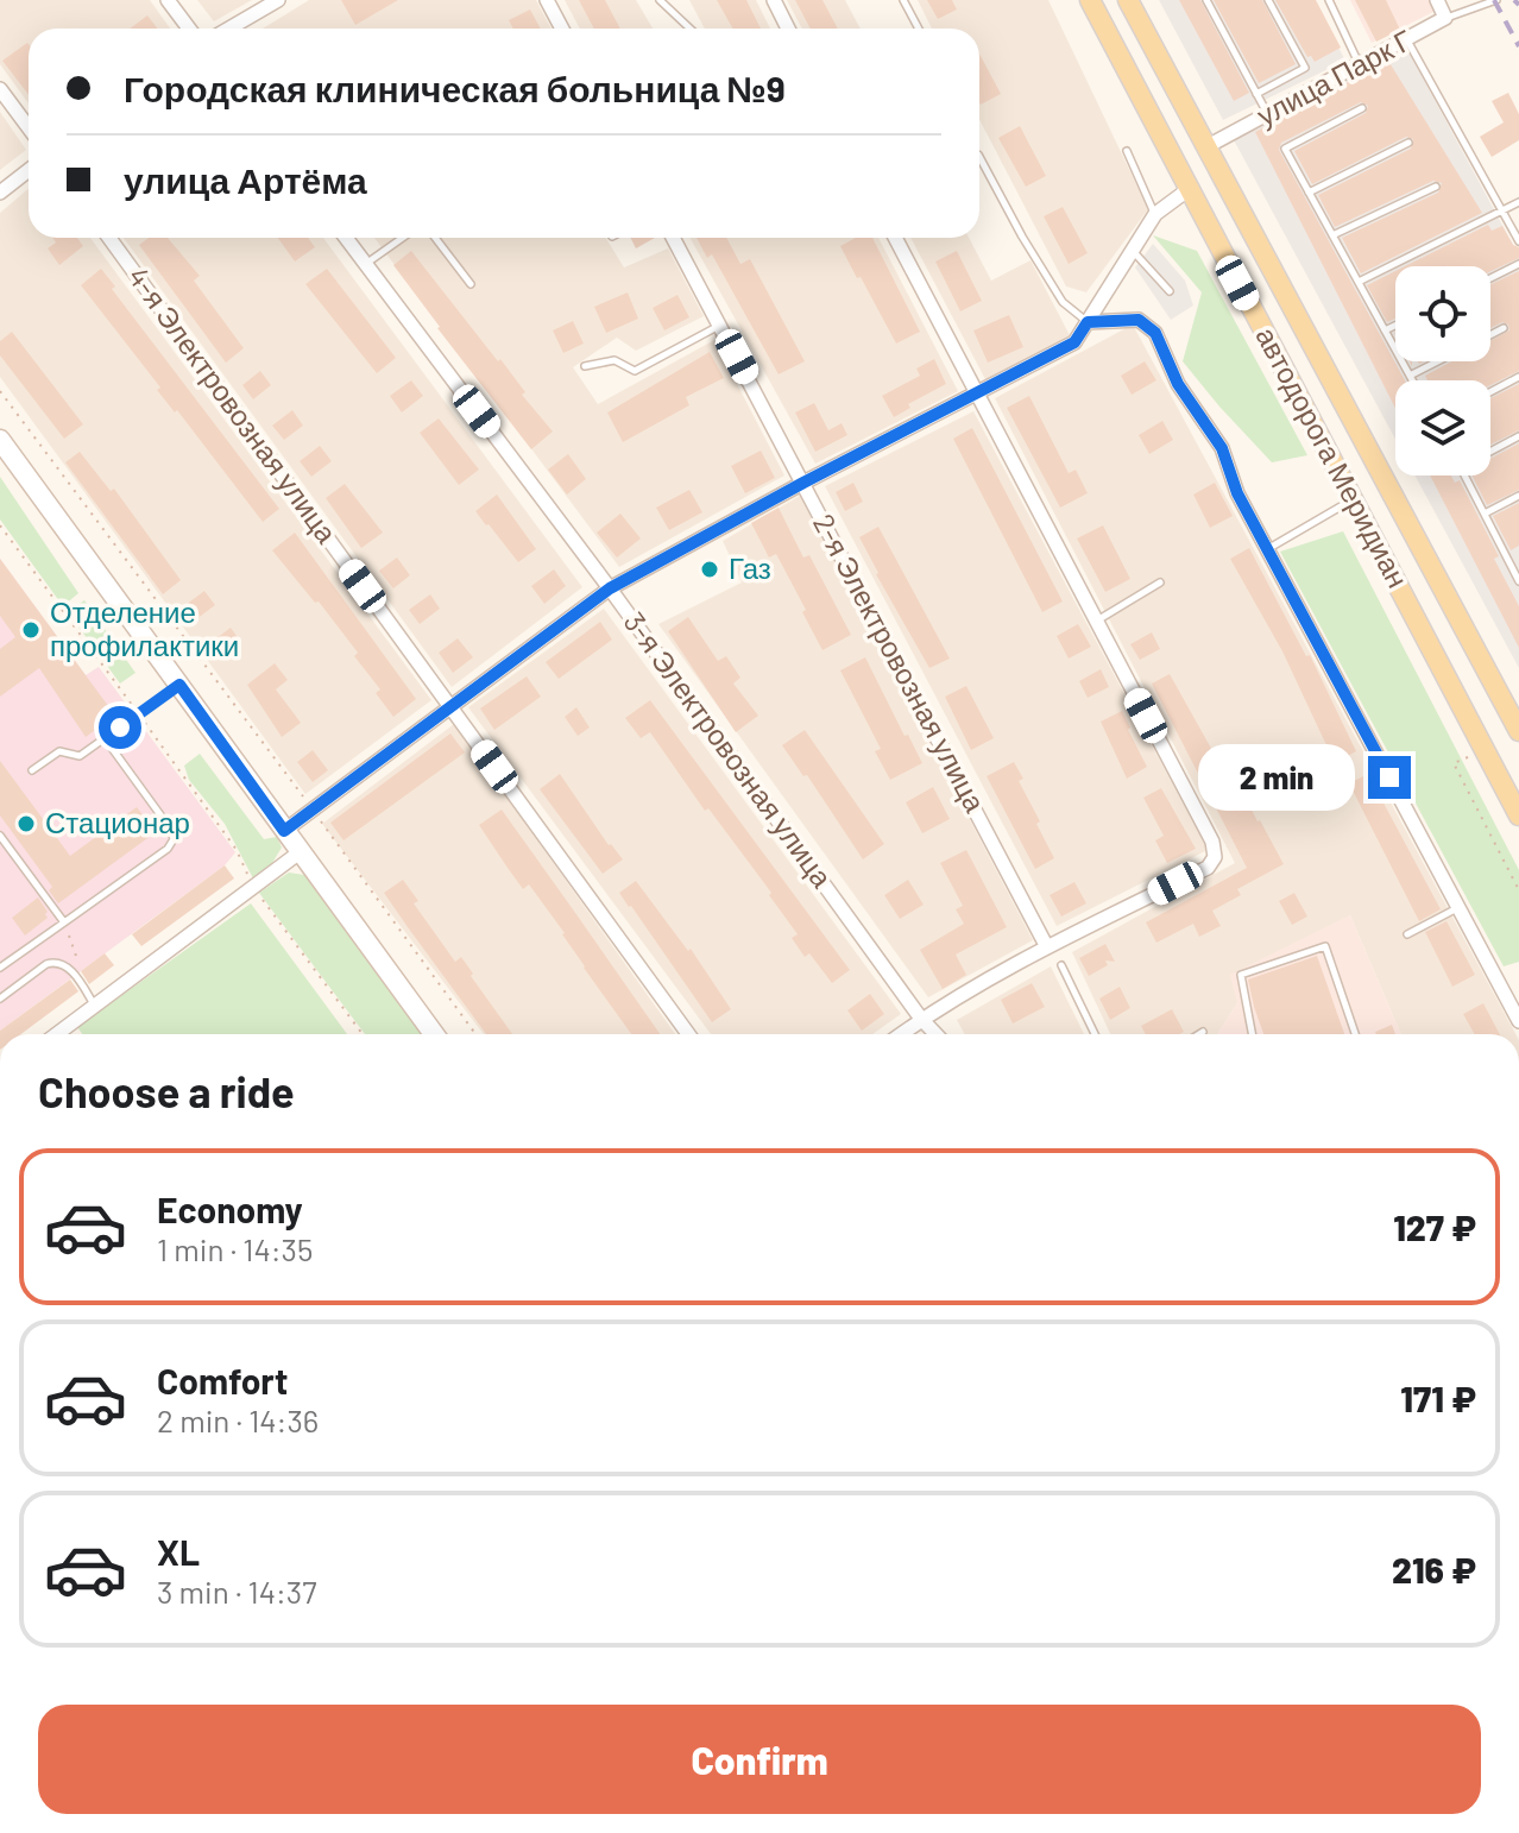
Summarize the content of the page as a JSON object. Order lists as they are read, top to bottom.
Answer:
{
  "streets": {
    "main road": ["автодорога Меридиан"],
    "street": [
      "улица Парк Г",
      "4-я Электровозная улица",
      "2-я Электровозная улица",
      "3-я Электровозная улица"
    ]
  },
  "crossings": [
    ["улица Парк Г", "автодорога Меридиан"]
  ],
  "places": ["Газ", "Отделение профилактики", "Стационар"],
  "page": {
    "banner": ["Городская клиническая больница №9", "улица Артёма"],
    "bubble": "2 min",
    "heading": "Choose a ride",
    "list": [
      {
        "name": "Economy",
        "note": "1 min · 14:35",
        "value": "127 ₽"
      },
      {
        "name": "Comfort",
        "note": "2 min · 14:36",
        "value": "171 ₽"
      },
      {
        "name": "XL",
        "note": "3 min · 14:37",
        "value": "216 ₽"
      }
    ],
    "buttons": "Confirm"
  }
}
